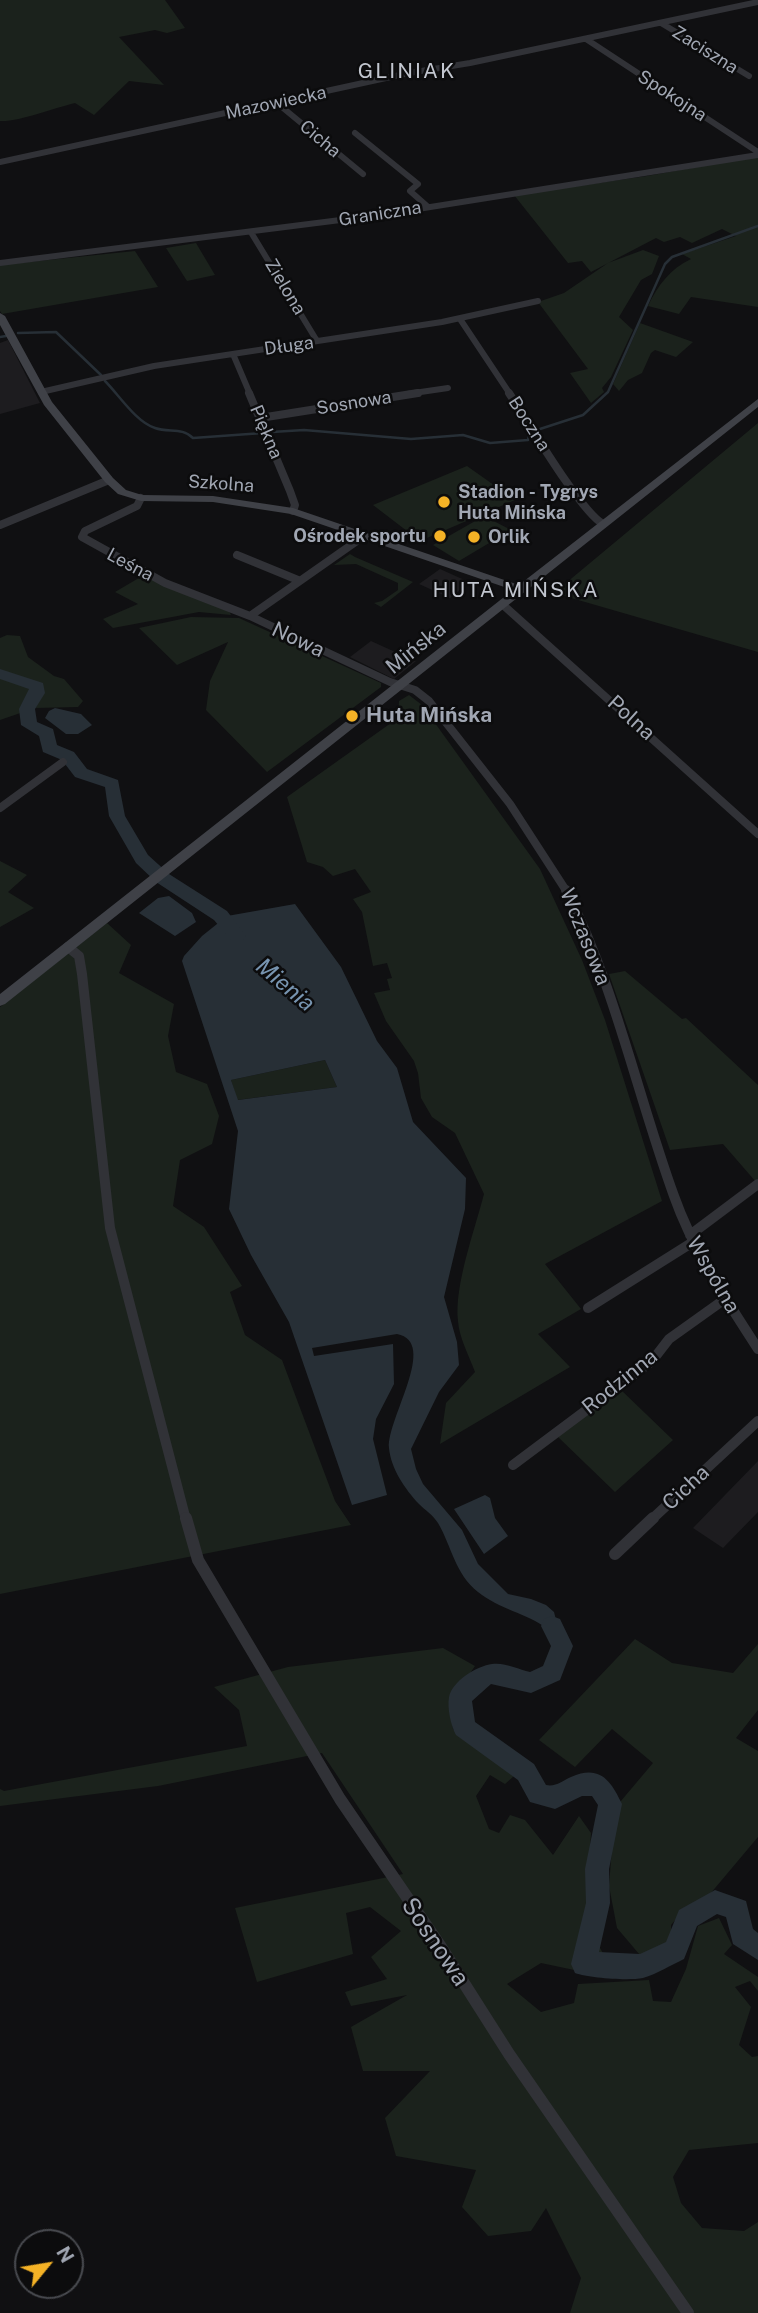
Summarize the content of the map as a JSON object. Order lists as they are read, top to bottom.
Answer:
{
  "streets": {
    "main road": ["Szkolna", "Mińska"],
    "street": [
      "Zaciszna",
      "Spokojna",
      "Mazowiecka",
      "Cicha",
      "Graniczna",
      "Zielona",
      "Długa",
      "Sosnowa",
      "Boczna",
      "Piękna",
      "Leśna",
      "Nowa",
      "Polna",
      "Wczasowa",
      "Wspólna",
      "Rodzinna"
    ]
  },
  "crossings": [
    ["Zaciszna", "Mazowiecka"],
    ["Spokojna", "Mazowiecka"],
    ["Spokojna", "Graniczna"],
    ["Mazowiecka", "Cicha"],
    ["Graniczna", "Zielona"],
    ["Zielona", "Długa"],
    ["Długa", "Boczna"],
    ["Długa", "Piękna"],
    ["Długa", "Szkolna"],
    ["Sosnowa", "Piękna"],
    ["Sosnowa", "Mińska"],
    ["Boczna", "Mińska"],
    ["Piękna", "Szkolna"],
    ["Szkolna", "Leśna"],
    ["Szkolna", "Nowa"],
    ["Szkolna", "Mińska"],
    ["Leśna", "Nowa"],
    ["Nowa", "Mińska"],
    ["Nowa", "Wczasowa"],
    ["Mińska", "Polna"],
    ["Mińska", "Wczasowa"],
    ["Wczasowa", "Wspólna"],
    ["Wspólna", "Rodzinna"]
  ],
  "districts": ["GLINIAK", "HUTA MIŃSKA"],
  "water": ["Mienia"],
  "places": [
    "Stadion - Tygrys Huta Mińska",
    "Ośrodek sportu",
    "Orlik",
    "Huta Mińska"
  ],
  "north": "top right"
}
